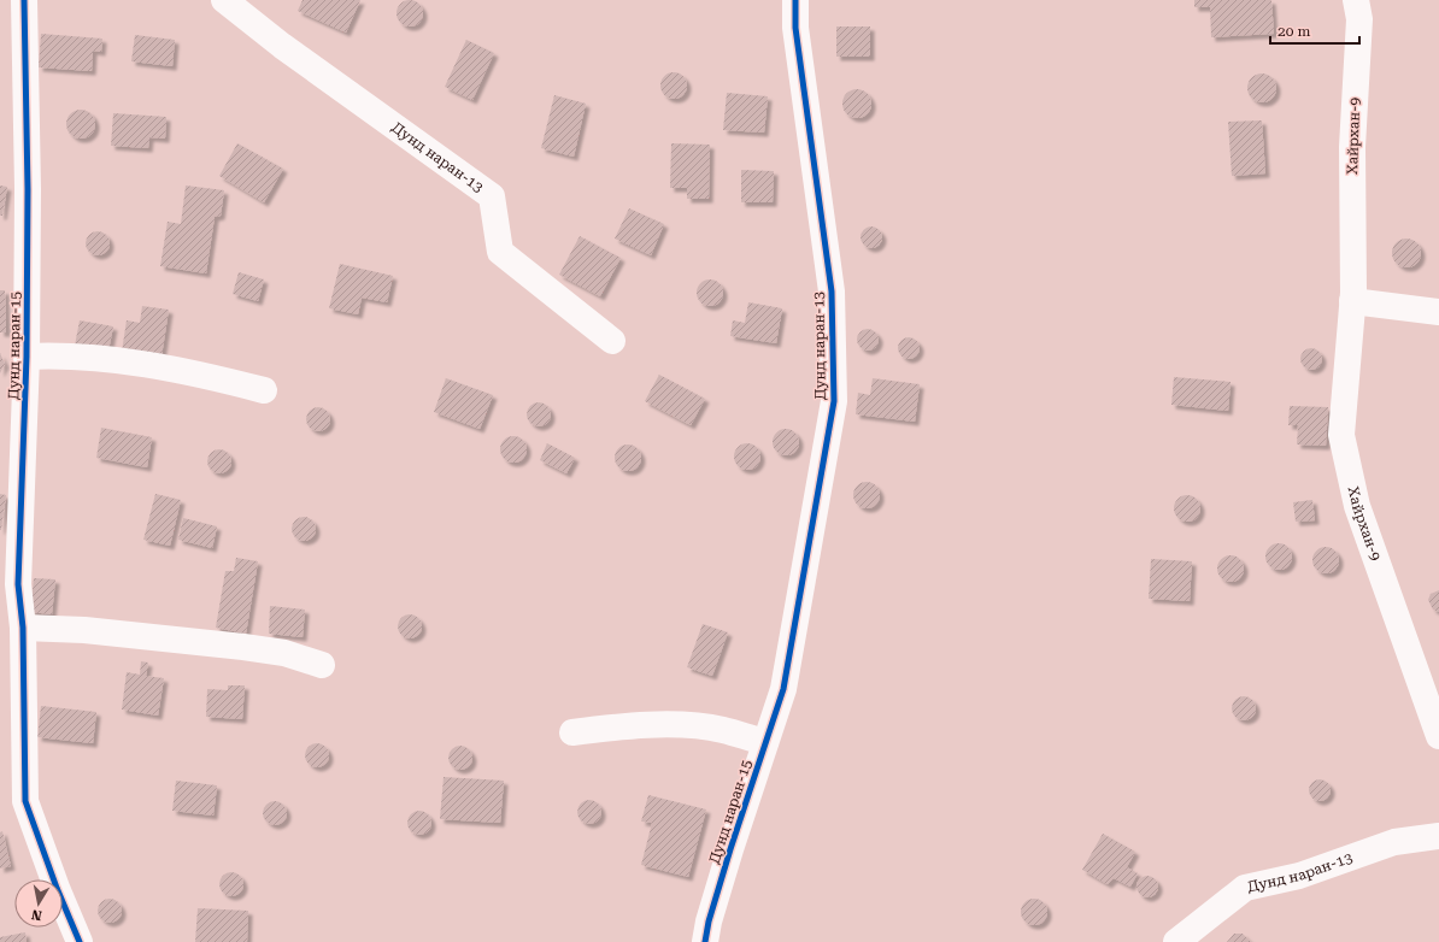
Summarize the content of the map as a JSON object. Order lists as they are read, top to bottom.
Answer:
{
  "streets": {
    "street": ["Хайрхан-9", "Дунд наран-13", "Дунд наран-15"]
  },
  "crossings": [
    ["Дунд наран-13", "Дунд наран-15"]
  ],
  "scale_bar": "20 m",
  "north": "bottom"
}
